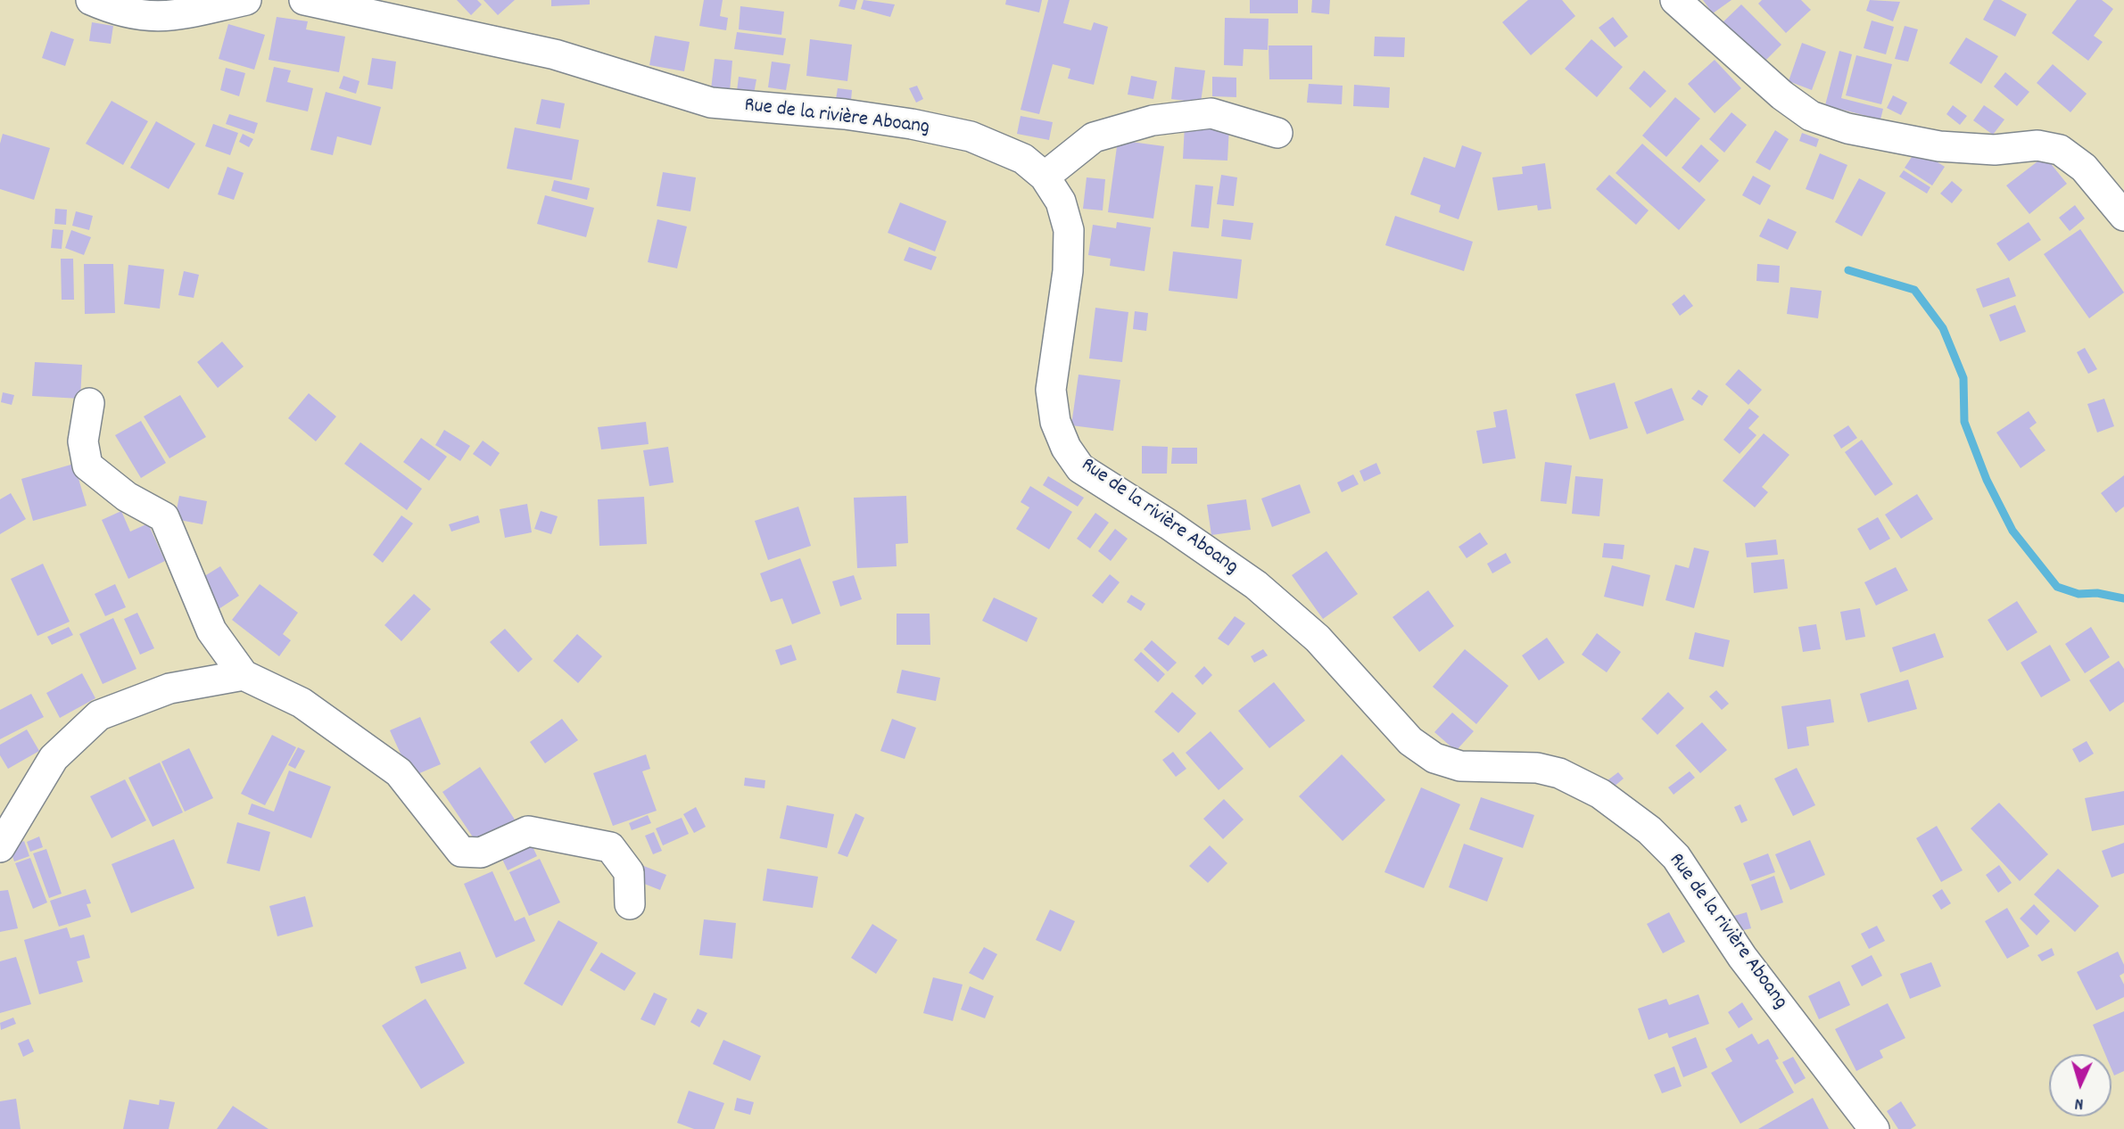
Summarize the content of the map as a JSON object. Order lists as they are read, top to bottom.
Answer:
{
  "streets": {
    "street": ["Rue de la rivière Aboang"]
  },
  "north": "bottom"
}
